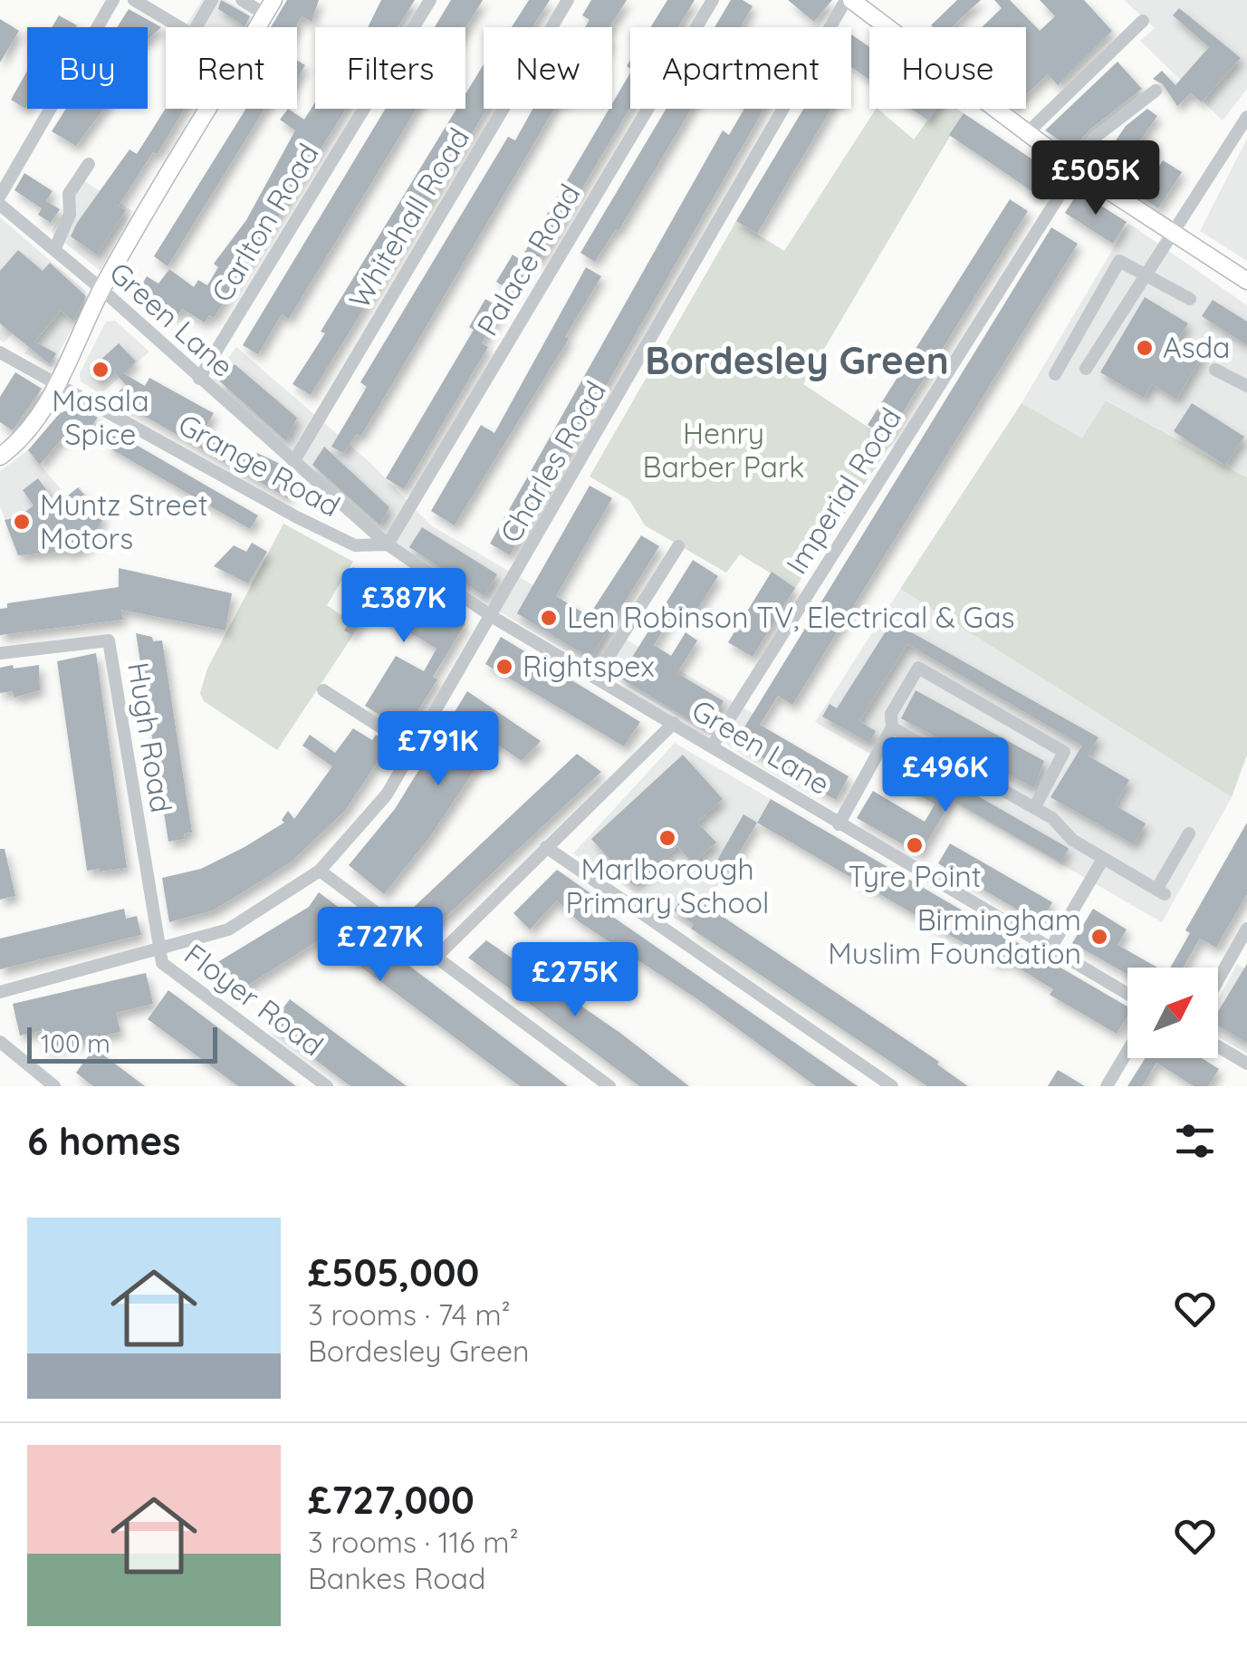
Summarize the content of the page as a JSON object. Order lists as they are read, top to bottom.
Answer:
{
  "streets": {
    "street": [
      "Whitehall Road",
      "Carlton Road",
      "Palace Road",
      "Green Lane",
      "Charles Road",
      "Grange Road",
      "Imperial Road",
      "Hugh Road",
      "Floyer Road"
    ]
  },
  "crossings": [
    ["Whitehall Road", "Green Lane"],
    ["Carlton Road", "Green Lane"],
    ["Palace Road", "Green Lane"],
    ["Palace Road", "Grange Road"],
    ["Green Lane", "Charles Road"],
    ["Green Lane", "Grange Road"],
    ["Green Lane", "Imperial Road"],
    ["Charles Road", "Grange Road"],
    ["Charles Road", "Hugh Road"],
    ["Charles Road", "Floyer Road"],
    ["Hugh Road", "Floyer Road"]
  ],
  "districts": ["Bordesley Green"],
  "parks": ["Henry Barber Park"],
  "places": [
    "Asda",
    "Masala Spice",
    "Muntz Street Motors",
    "Len Robinson TV, Electrical & Gas",
    "Rightspex",
    "Marlborough Primary School",
    "Tyre Point",
    "Birmingham Muslim Foundation"
  ],
  "scale_bar": "100 m",
  "north": "top right",
  "page": {
    "chip": [
      "Buy",
      "Rent",
      "Filters",
      "New",
      "Apartment",
      "House"
    ],
    "price": [
      "£505K",
      "£387K",
      "£791K",
      "£496K",
      "£727K",
      "£275K"
    ],
    "scale": "100 m",
    "heading": "6 homes",
    "list": [
      {
        "name": "£505,000",
        "note": "3 rooms · 74 m² · Bordesley Green"
      },
      {
        "name": "£727,000",
        "note": "3 rooms · 116 m² · Bankes Road"
      }
    ]
  }
}
